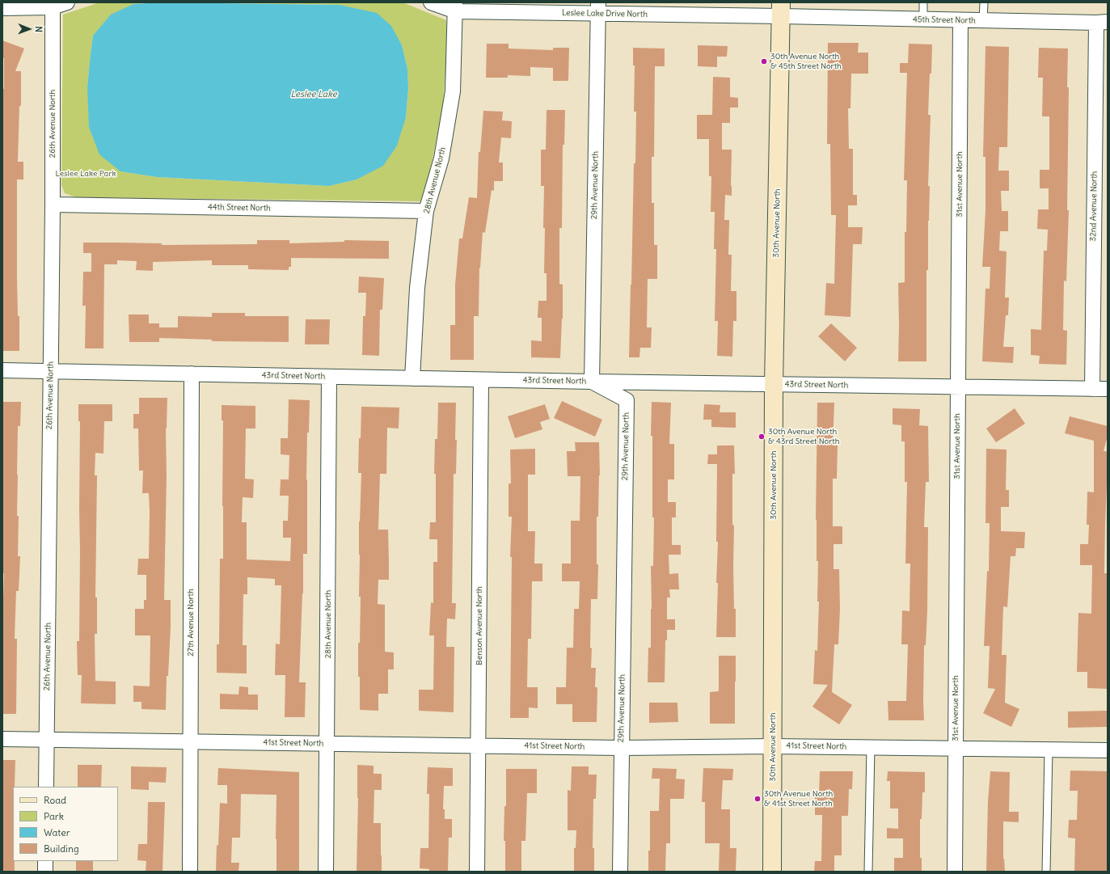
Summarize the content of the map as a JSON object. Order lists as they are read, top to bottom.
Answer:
{
  "streets": {
    "street": [
      "Leslee Lake Drive North",
      "45th Street North",
      "26th Avenue North",
      "28th Avenue North",
      "31st Avenue North",
      "29th Avenue North",
      "32nd Avenue North",
      "44th Street North",
      "30th Avenue North",
      "43rd Street North",
      "27th Avenue North",
      "Benson Avenue North",
      "41st Street North"
    ]
  },
  "crossings": [
    ["Leslee Lake Drive North", "45th Street North"],
    ["Leslee Lake Drive North", "28th Avenue North"],
    ["Leslee Lake Drive North", "29th Avenue North"],
    ["Leslee Lake Drive North", "30th Avenue North"],
    ["45th Street North", "31st Avenue North"],
    ["45th Street North", "32nd Avenue North"],
    ["45th Street North", "30th Avenue North"],
    ["26th Avenue North", "44th Street North"],
    ["26th Avenue North", "43rd Street North"],
    ["26th Avenue North", "41st Street North"],
    ["28th Avenue North", "44th Street North"],
    ["28th Avenue North", "43rd Street North"],
    ["28th Avenue North", "41st Street North"],
    ["31st Avenue North", "43rd Street North"],
    ["31st Avenue North", "41st Street North"],
    ["29th Avenue North", "43rd Street North"],
    ["29th Avenue North", "41st Street North"],
    ["32nd Avenue North", "43rd Street North"],
    ["30th Avenue North", "43rd Street North"],
    ["30th Avenue North", "41st Street North"],
    ["43rd Street North", "27th Avenue North"],
    ["43rd Street North", "Benson Avenue North"],
    ["27th Avenue North", "41st Street North"],
    ["Benson Avenue North", "41st Street North"]
  ],
  "water": ["Leslee Lake"],
  "parks": ["Leslee Lake Park"],
  "places": ["30th Avenue North & 45th Street North", "30th Avenue North & 43rd Street North", "30th Avenue North & 41st Street North"],
  "legend": [
    "Road",
    "Park",
    "Water",
    "Building"
  ],
  "north": "right"
}
